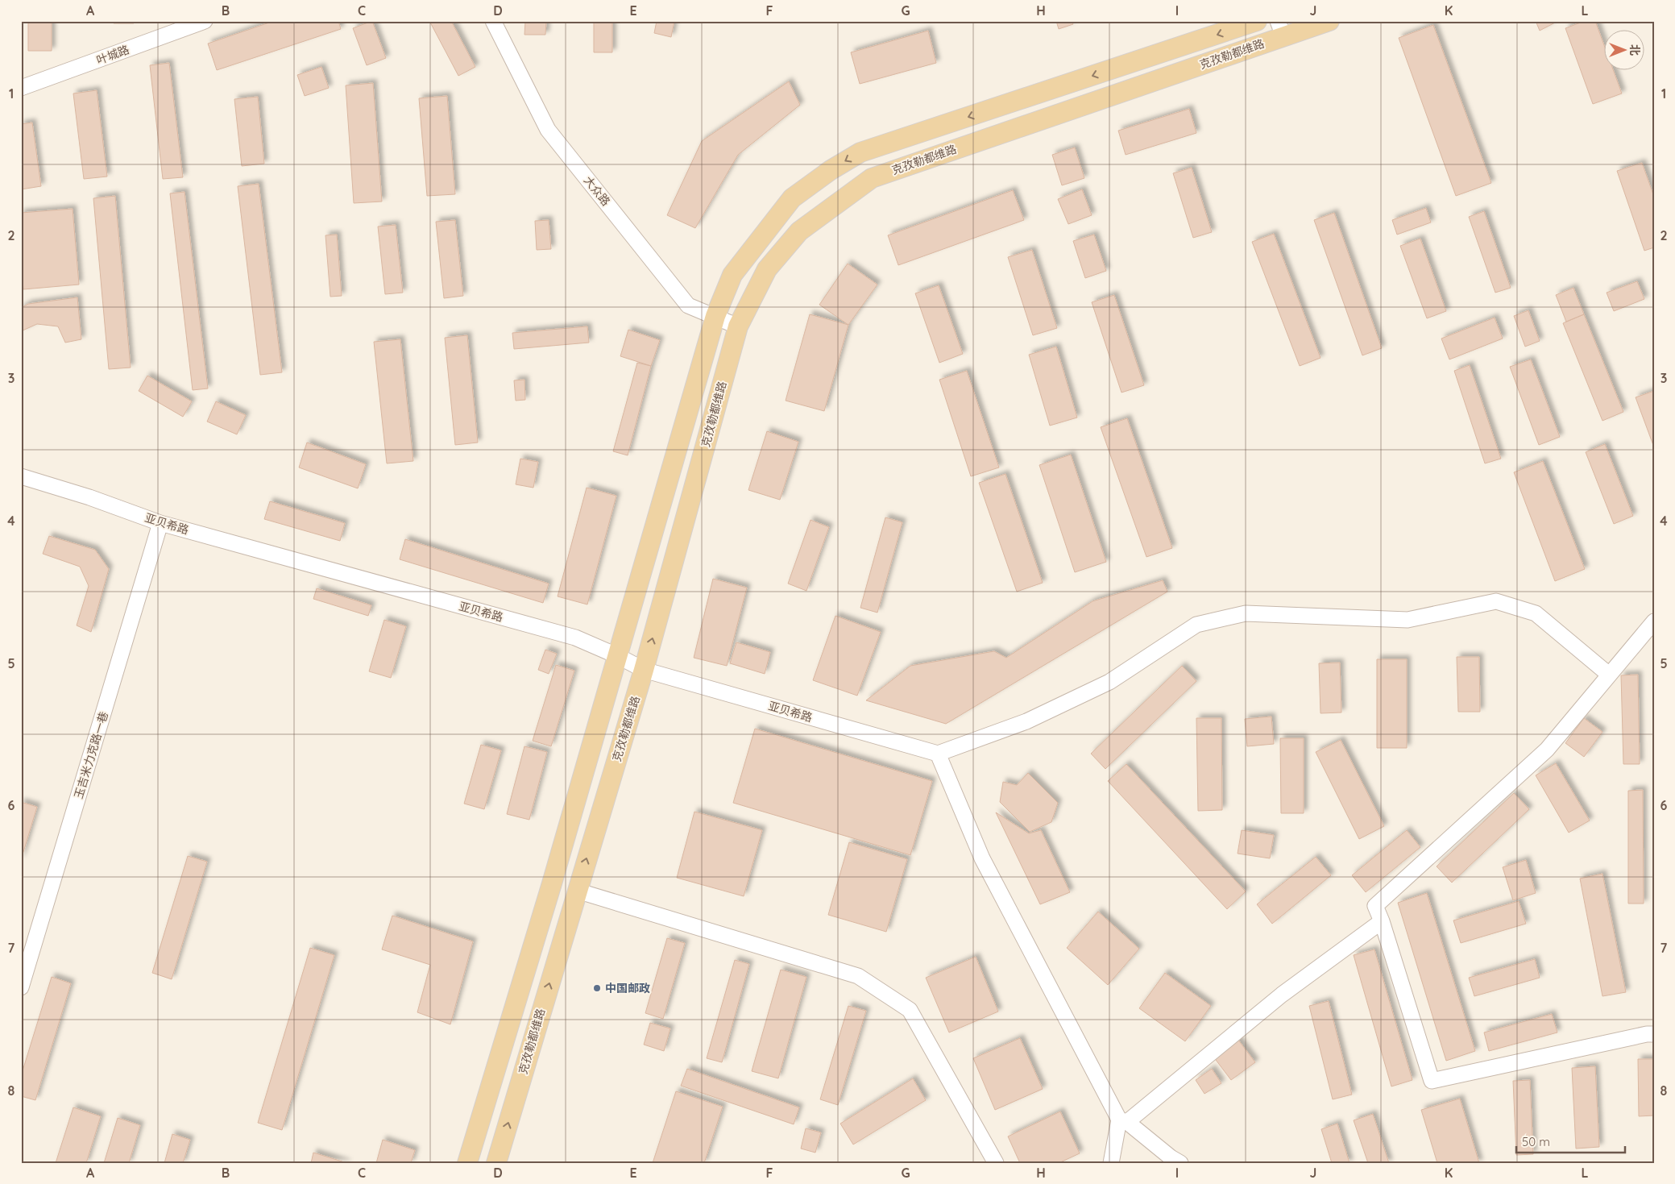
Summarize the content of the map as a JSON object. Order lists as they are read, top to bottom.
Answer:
{
  "streets": {
    "main road": ["克孜勒都维路"],
    "street": [
      "叶城路",
      "大众路",
      "亚贝希路",
      "玉吉米力克路一巷"
    ]
  },
  "crossings": [
    ["克孜勒都维路", "大众路"],
    ["克孜勒都维路", "亚贝希路"],
    ["亚贝希路", "玉吉米力克路一巷"]
  ],
  "places": ["中国邮政"],
  "scale_bar": "50 m",
  "north": "right",
  "grid": {
    "columns": [
      "A",
      "B",
      "C",
      "D",
      "E",
      "F",
      "G",
      "H",
      "I",
      "J",
      "K",
      "L"
    ],
    "rows": [
      "1",
      "2",
      "3",
      "4",
      "5",
      "6",
      "7",
      "8"
    ]
  }
}
